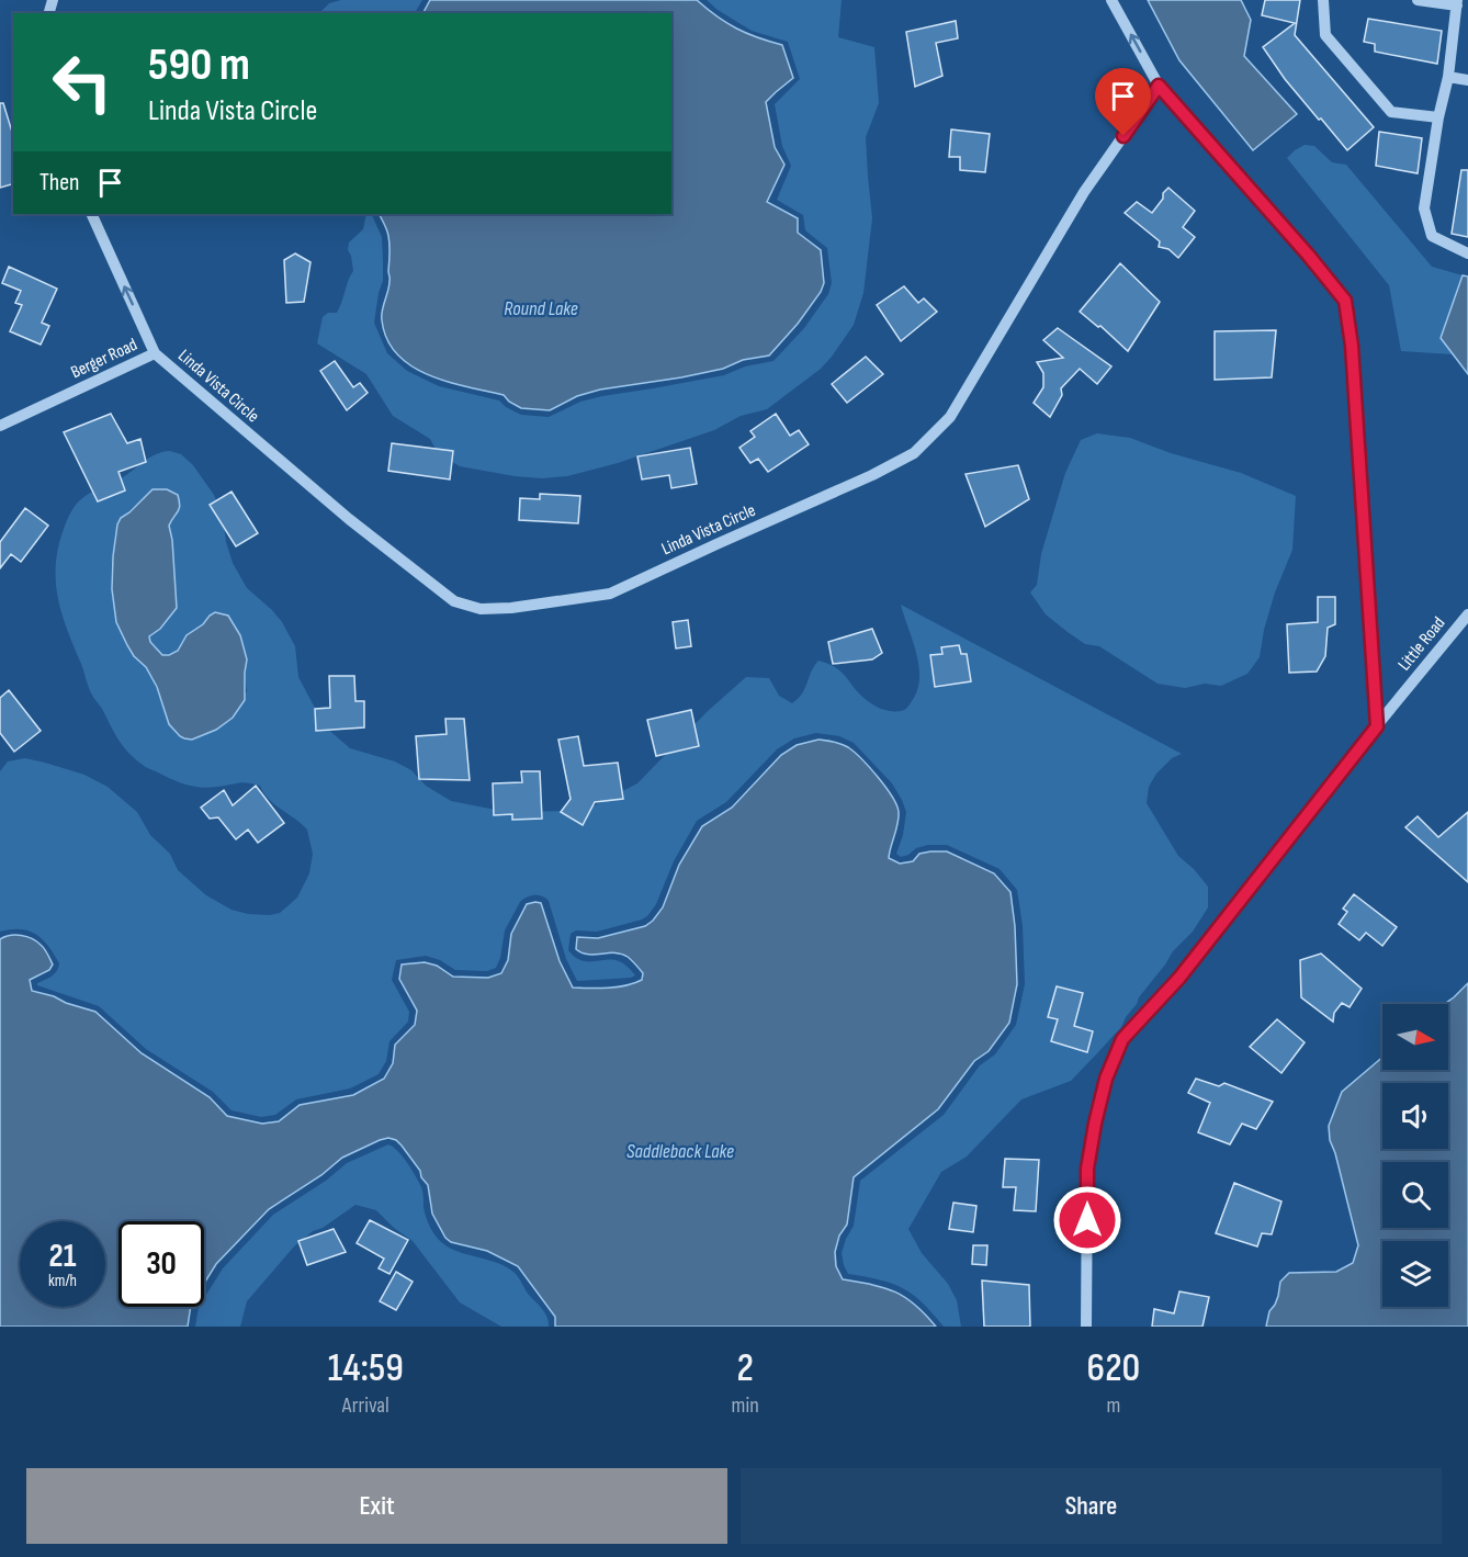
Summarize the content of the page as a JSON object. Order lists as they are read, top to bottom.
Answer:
{
  "streets": {
    "street": ["Berger Road", "Linda Vista Circle", "Little Road"]
  },
  "crossings": [
    ["Berger Road", "Linda Vista Circle"],
    ["Linda Vista Circle", "Little Road"]
  ],
  "one_way": ["Berger Road"],
  "water": ["Round Lake", "Saddleback Lake"],
  "north": "right",
  "page": {
    "turn": ["590 m", "Linda Vista Circle"],
    "then": "Then",
    "speed": "21 km/h",
    "limit": "30",
    "eta": [
      "14:59",
      "Arrival",
      "2",
      "min",
      "620",
      "m"
    ],
    "buttons": ["Exit", "Share"]
  }
}
